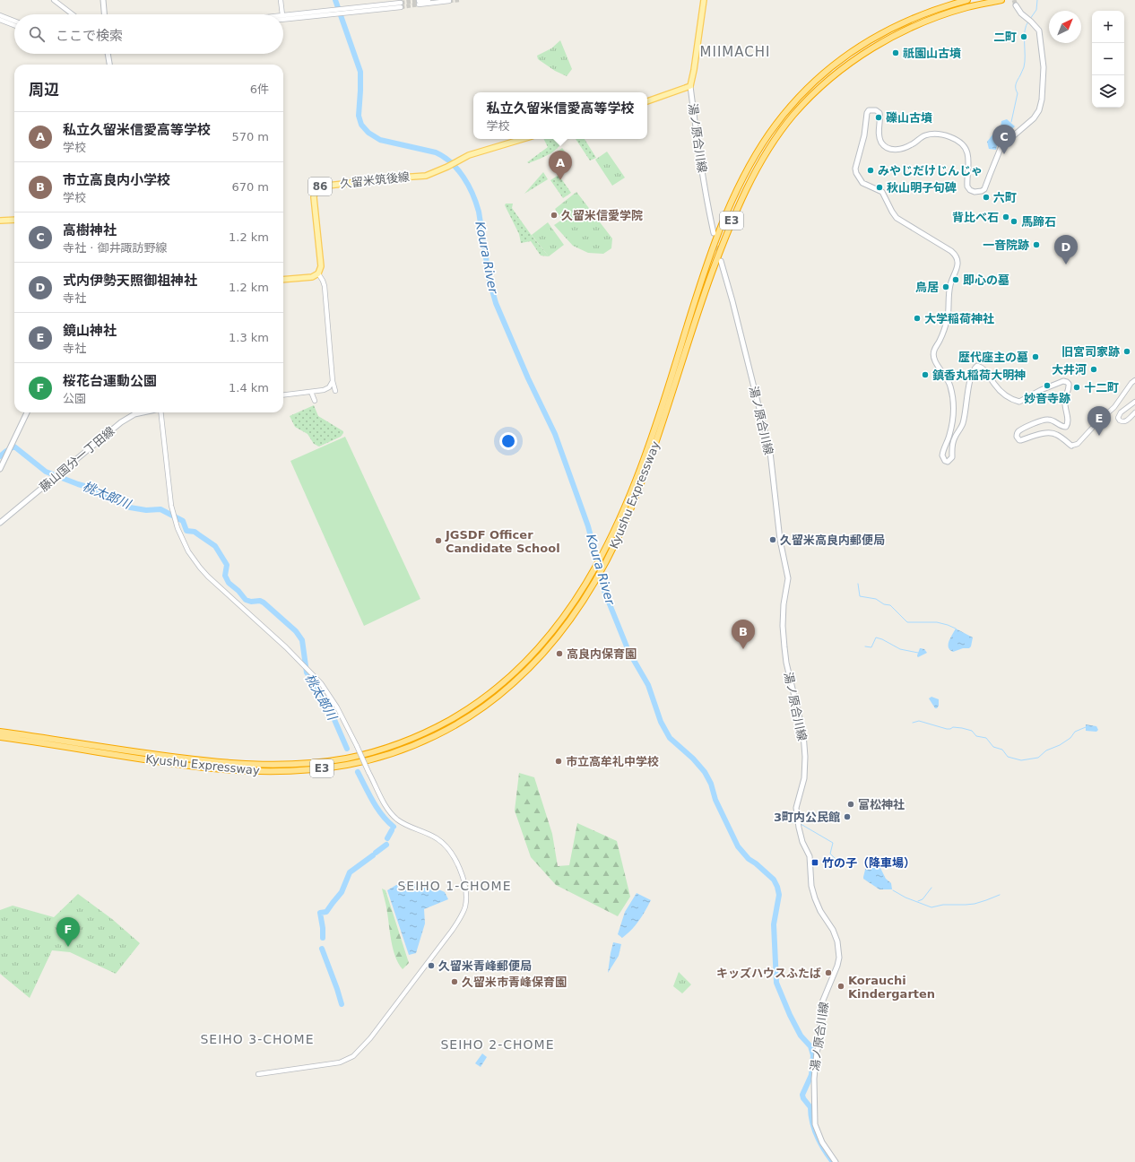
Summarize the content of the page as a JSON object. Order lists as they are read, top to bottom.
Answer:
{
  "streets": {
    "highway": ["E3", "Kyushu Expressway"],
    "main road": [
      "湯ノ原合川線",
      "久留米筑後線",
      "86",
      "藤山国分一丁田線"
    ]
  },
  "districts": [
    "MIIMACHI",
    "SEIHO 1-CHOME",
    "SEIHO 3-CHOME",
    "SEIHO 2-CHOME"
  ],
  "water": ["Koura River", "桃太郎川"],
  "places": {
    "other": [
      "二町",
      "祇園山古墳",
      "礫山古墳",
      "みやじだけじんじゃ",
      "秋山明子句碑",
      "六町",
      "久留米信愛学院",
      "背比べ石",
      "馬蹄石",
      "一音院跡",
      "即心の墓",
      "鳥居",
      "大学稲荷神社",
      "旧宮司家跡",
      "歴代座主の墓",
      "大井河",
      "鎮香丸稲荷大明神",
      "妙音寺跡",
      "十二町",
      "久留米高良内郵便局",
      "JGSDF Officer Candidate School",
      "高良内保育園",
      "市立高牟礼中学校",
      "富松神社",
      "3町内公民館",
      "久留米青峰郵便局",
      "キッズハウスふたば",
      "久留米市青峰保育園",
      "Korauchi Kindergarten"
    ],
    "transit": ["竹の子（降車場）"]
  },
  "north": "top right",
  "page": {
    "map_buttons": ["+", "−"],
    "search": "ここで検索",
    "heading": ["周辺", "6件"],
    "popup": ["私立久留米信愛高等学校", "学校"],
    "list": [
      {
        "mark": "A",
        "name": "私立久留米信愛高等学校",
        "note": "学校",
        "value": "570 m"
      },
      {
        "mark": "B",
        "name": "市立高良内小学校",
        "note": "学校",
        "value": "670 m"
      },
      {
        "mark": "C",
        "name": "高樹神社",
        "note": "寺社 · 御井諏訪野線",
        "value": "1.2 km"
      },
      {
        "mark": "D",
        "name": "式内伊勢天照御祖神社",
        "note": "寺社",
        "value": "1.2 km"
      },
      {
        "mark": "E",
        "name": "鏡山神社",
        "note": "寺社",
        "value": "1.3 km"
      },
      {
        "mark": "F",
        "name": "桜花台運動公園",
        "note": "公園",
        "value": "1.4 km"
      }
    ],
    "pins": [
      "C",
      "A",
      "D",
      "E",
      "B",
      "F"
    ]
  }
}
